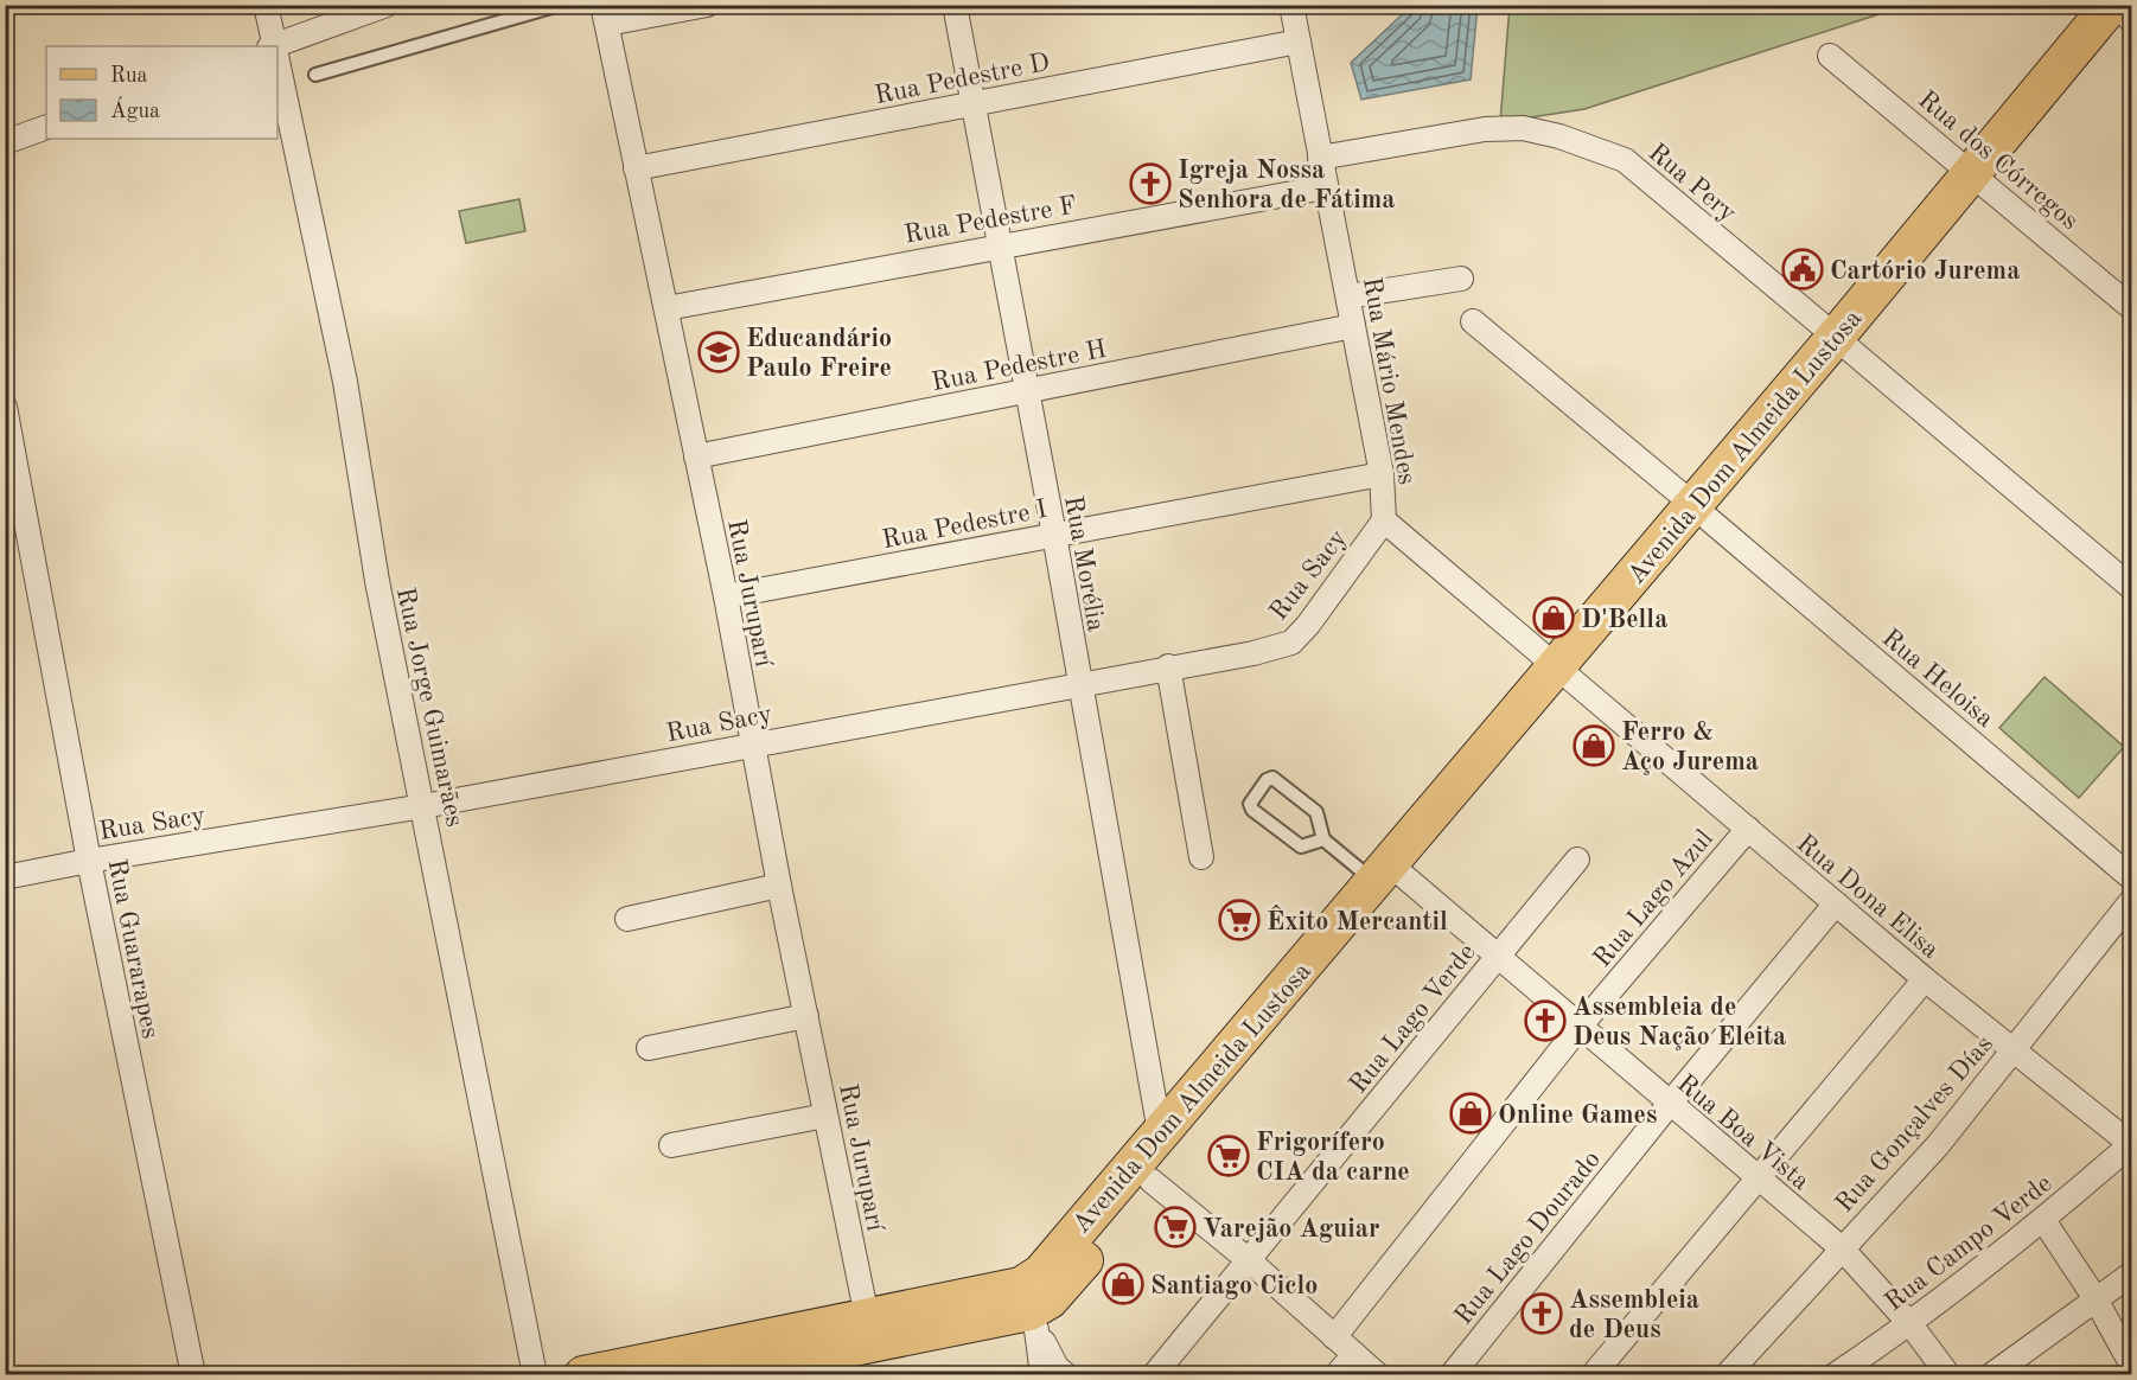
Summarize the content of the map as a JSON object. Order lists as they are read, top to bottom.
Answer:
{
  "streets": {
    "main road": ["Avenida Dom Almeida Lustosa"],
    "street": [
      "Rua Pedestre D",
      "Rua dos Córregos",
      "Rua Pery",
      "Rua Pedestre F",
      "Rua Pedestre H",
      "Rua Mário Mendes",
      "Rua Pedestre I",
      "Rua Morélia",
      "Rua Sacy",
      "Rua Juruparí",
      "Rua Heloisa",
      "Rua Jorge Guimarães",
      "Rua Dona Elisa",
      "Rua Lago Azul",
      "Rua Guararapes",
      "Rua Lago Verde",
      "Rua Gonçalves Días",
      "Rua Boa Vista",
      "Rua Lago Dourado",
      "Rua Campo Verde"
    ]
  },
  "crossings": [
    ["Rua Pedestre D", "Rua Mário Mendes"],
    ["Rua Pedestre D", "Rua Morélia"],
    ["Rua Pedestre D", "Rua Juruparí"],
    ["Rua dos Córregos", "Avenida Dom Almeida Lustosa"],
    ["Rua Pery", "Rua Mário Mendes"],
    ["Rua Pery", "Avenida Dom Almeida Lustosa"],
    ["Rua Pedestre F", "Rua Mário Mendes"],
    ["Rua Pedestre F", "Rua Morélia"],
    ["Rua Pedestre F", "Rua Juruparí"],
    ["Rua Pedestre H", "Rua Mário Mendes"],
    ["Rua Pedestre H", "Rua Morélia"],
    ["Rua Pedestre H", "Rua Juruparí"],
    ["Rua Mário Mendes", "Avenida Dom Almeida Lustosa"],
    ["Rua Mário Mendes", "Rua Pedestre I"],
    ["Rua Mário Mendes", "Rua Sacy"],
    ["Rua Mário Mendes", "Rua Dona Elisa"],
    ["Avenida Dom Almeida Lustosa", "Rua Morélia"],
    ["Avenida Dom Almeida Lustosa", "Rua Juruparí"],
    ["Avenida Dom Almeida Lustosa", "Rua Heloisa"],
    ["Avenida Dom Almeida Lustosa", "Rua Dona Elisa"],
    ["Avenida Dom Almeida Lustosa", "Rua Boa Vista"],
    ["Rua Pedestre I", "Rua Morélia"],
    ["Rua Pedestre I", "Rua Juruparí"],
    ["Rua Morélia", "Rua Sacy"],
    ["Rua Sacy", "Rua Juruparí"],
    ["Rua Sacy", "Rua Jorge Guimarães"],
    ["Rua Sacy", "Rua Guararapes"],
    ["Rua Dona Elisa", "Rua Lago Azul"],
    ["Rua Dona Elisa", "Rua Gonçalves Días"],
    ["Rua Dona Elisa", "Rua Lago Dourado"],
    ["Rua Dona Elisa", "Rua Campo Verde"],
    ["Rua Lago Azul", "Rua Boa Vista"],
    ["Rua Lago Verde", "Rua Boa Vista"],
    ["Rua Gonçalves Días", "Rua Boa Vista"],
    ["Rua Boa Vista", "Rua Lago Dourado"],
    ["Rua Boa Vista", "Rua Campo Verde"]
  ],
  "places": {
    "church": ["Igreja Nossa Senhora de Fátima", "Assembleia de Deus Nação Eleita", "Assembleia de Deus"],
    "public building": ["Cartório Jurema"],
    "school or university": ["Educandário Paulo Freire"],
    "shop": [
      "D'Bella",
      "Ferro & Aço Jurema",
      "Online Games",
      "Santiago Ciclo"
    ],
    "supermarket": ["Êxito Mercantil", "Frigorífero CIA da carne", "Varejão Aguiar"]
  },
  "legend": ["Rua", "Água"]
}
